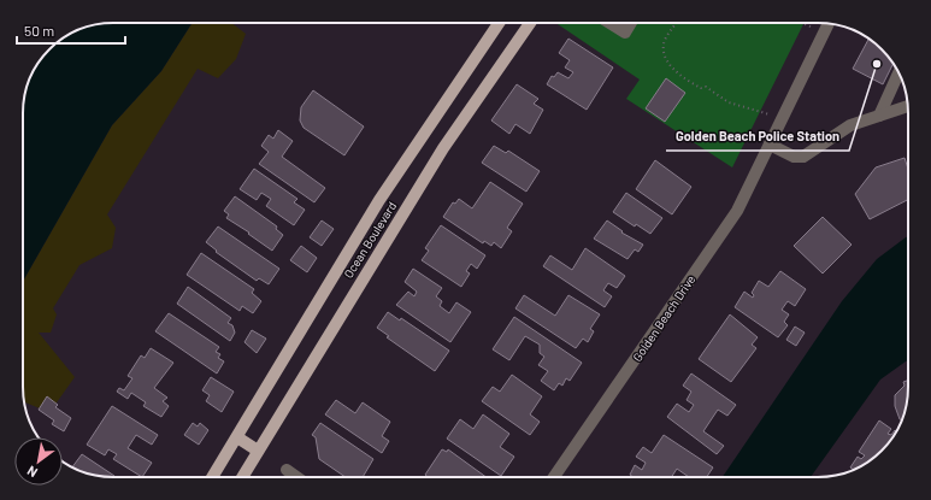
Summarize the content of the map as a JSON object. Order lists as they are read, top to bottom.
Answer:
{
  "streets": {
    "main road": ["Ocean Boulevard"],
    "street": ["Golden Beach Drive"]
  },
  "places": ["Golden Beach Police Station"],
  "scale_bar": "50 m",
  "north": "bottom left"
}
